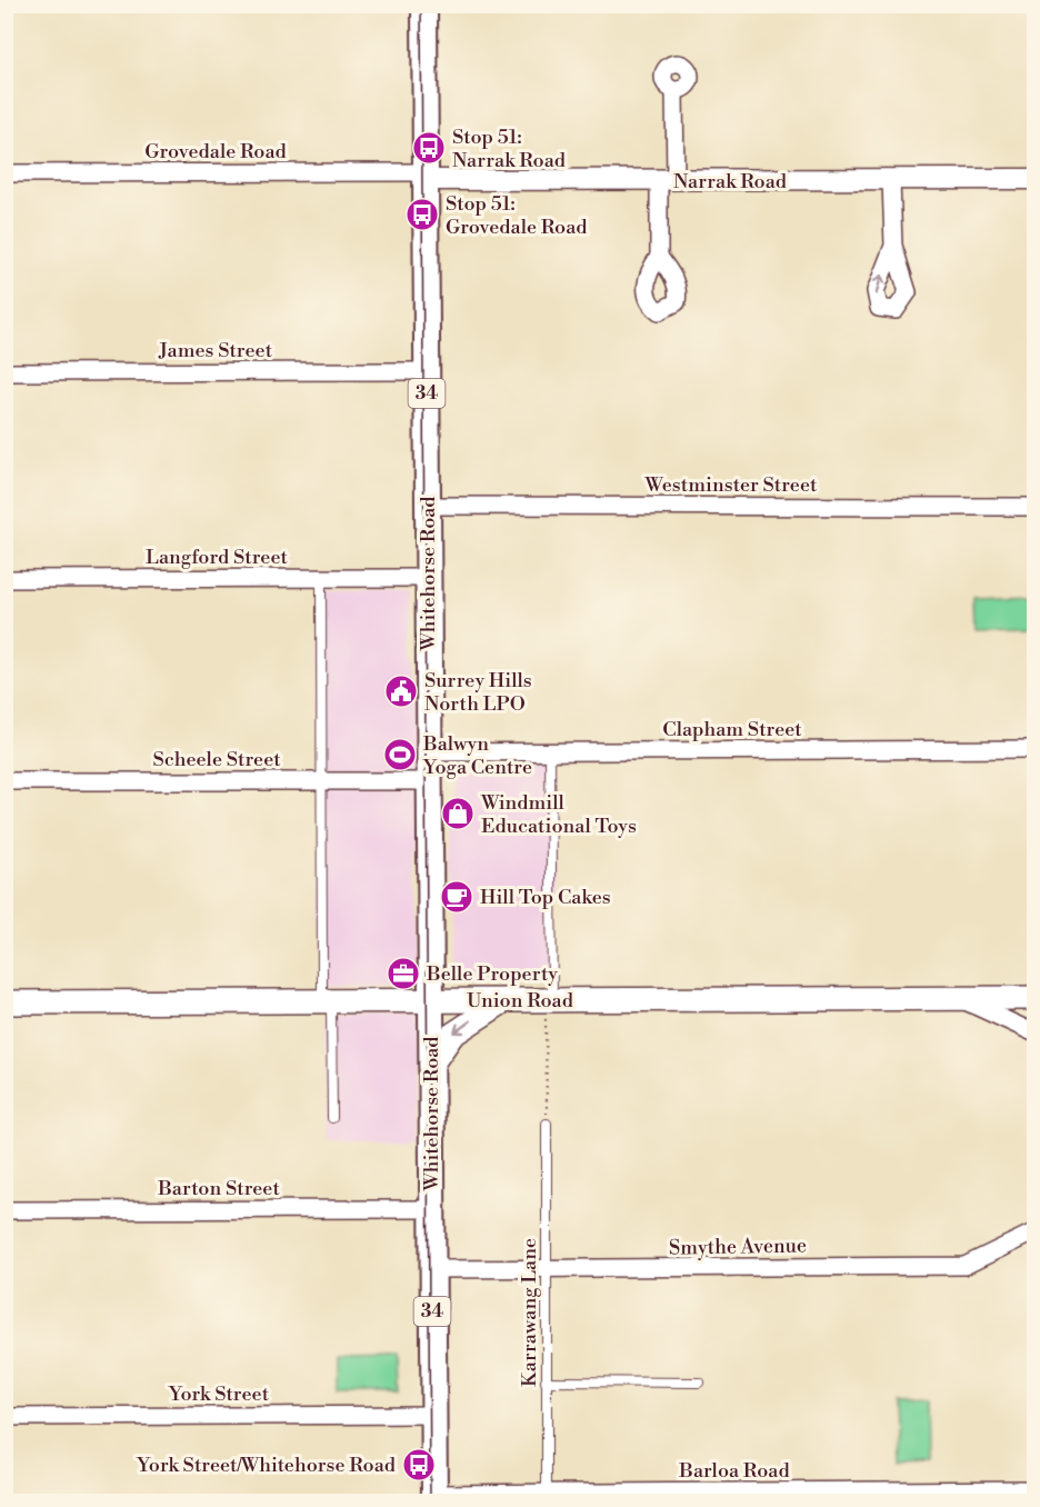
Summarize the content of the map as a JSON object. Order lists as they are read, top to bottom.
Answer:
{
  "streets": {
    "main road": ["34", "Whitehorse Road", "Union Road"],
    "street": [
      "Grovedale Road",
      "Narrak Road",
      "James Street",
      "Westminster Street",
      "Langford Street",
      "Clapham Street",
      "Scheele Street",
      "Barton Street",
      "Smythe Avenue",
      "York Street",
      "Barloa Road"
    ],
    "lane": ["Karrawang Lane"]
  },
  "crossings": [
    ["Grovedale Road", "Narrak Road"],
    ["Grovedale Road", "Whitehorse Road"],
    ["Narrak Road", "Whitehorse Road"],
    ["James Street", "Whitehorse Road"],
    ["Westminster Street", "Whitehorse Road"],
    ["Langford Street", "Whitehorse Road"],
    ["Whitehorse Road", "Clapham Street"],
    ["Whitehorse Road", "Scheele Street"],
    ["Whitehorse Road", "Union Road"],
    ["Whitehorse Road", "Barton Street"],
    ["Whitehorse Road", "Smythe Avenue"],
    ["Whitehorse Road", "York Street"],
    ["Whitehorse Road", "Barloa Road"],
    ["Smythe Avenue", "Karrawang Lane"],
    ["Karrawang Lane", "Barloa Road"]
  ],
  "places": {
    "bus stop": ["Stop 51: Narrak Road", "Stop 51: Grovedale Road", "York Street/Whitehorse Road"],
    "public building": ["Surrey Hills North LPO"],
    "sports": ["Balwyn Yoga Centre"],
    "shop": ["Windmill Educational Toys"],
    "cafe": ["Hill Top Cakes"],
    "office": ["Belle Property"]
  }
}
